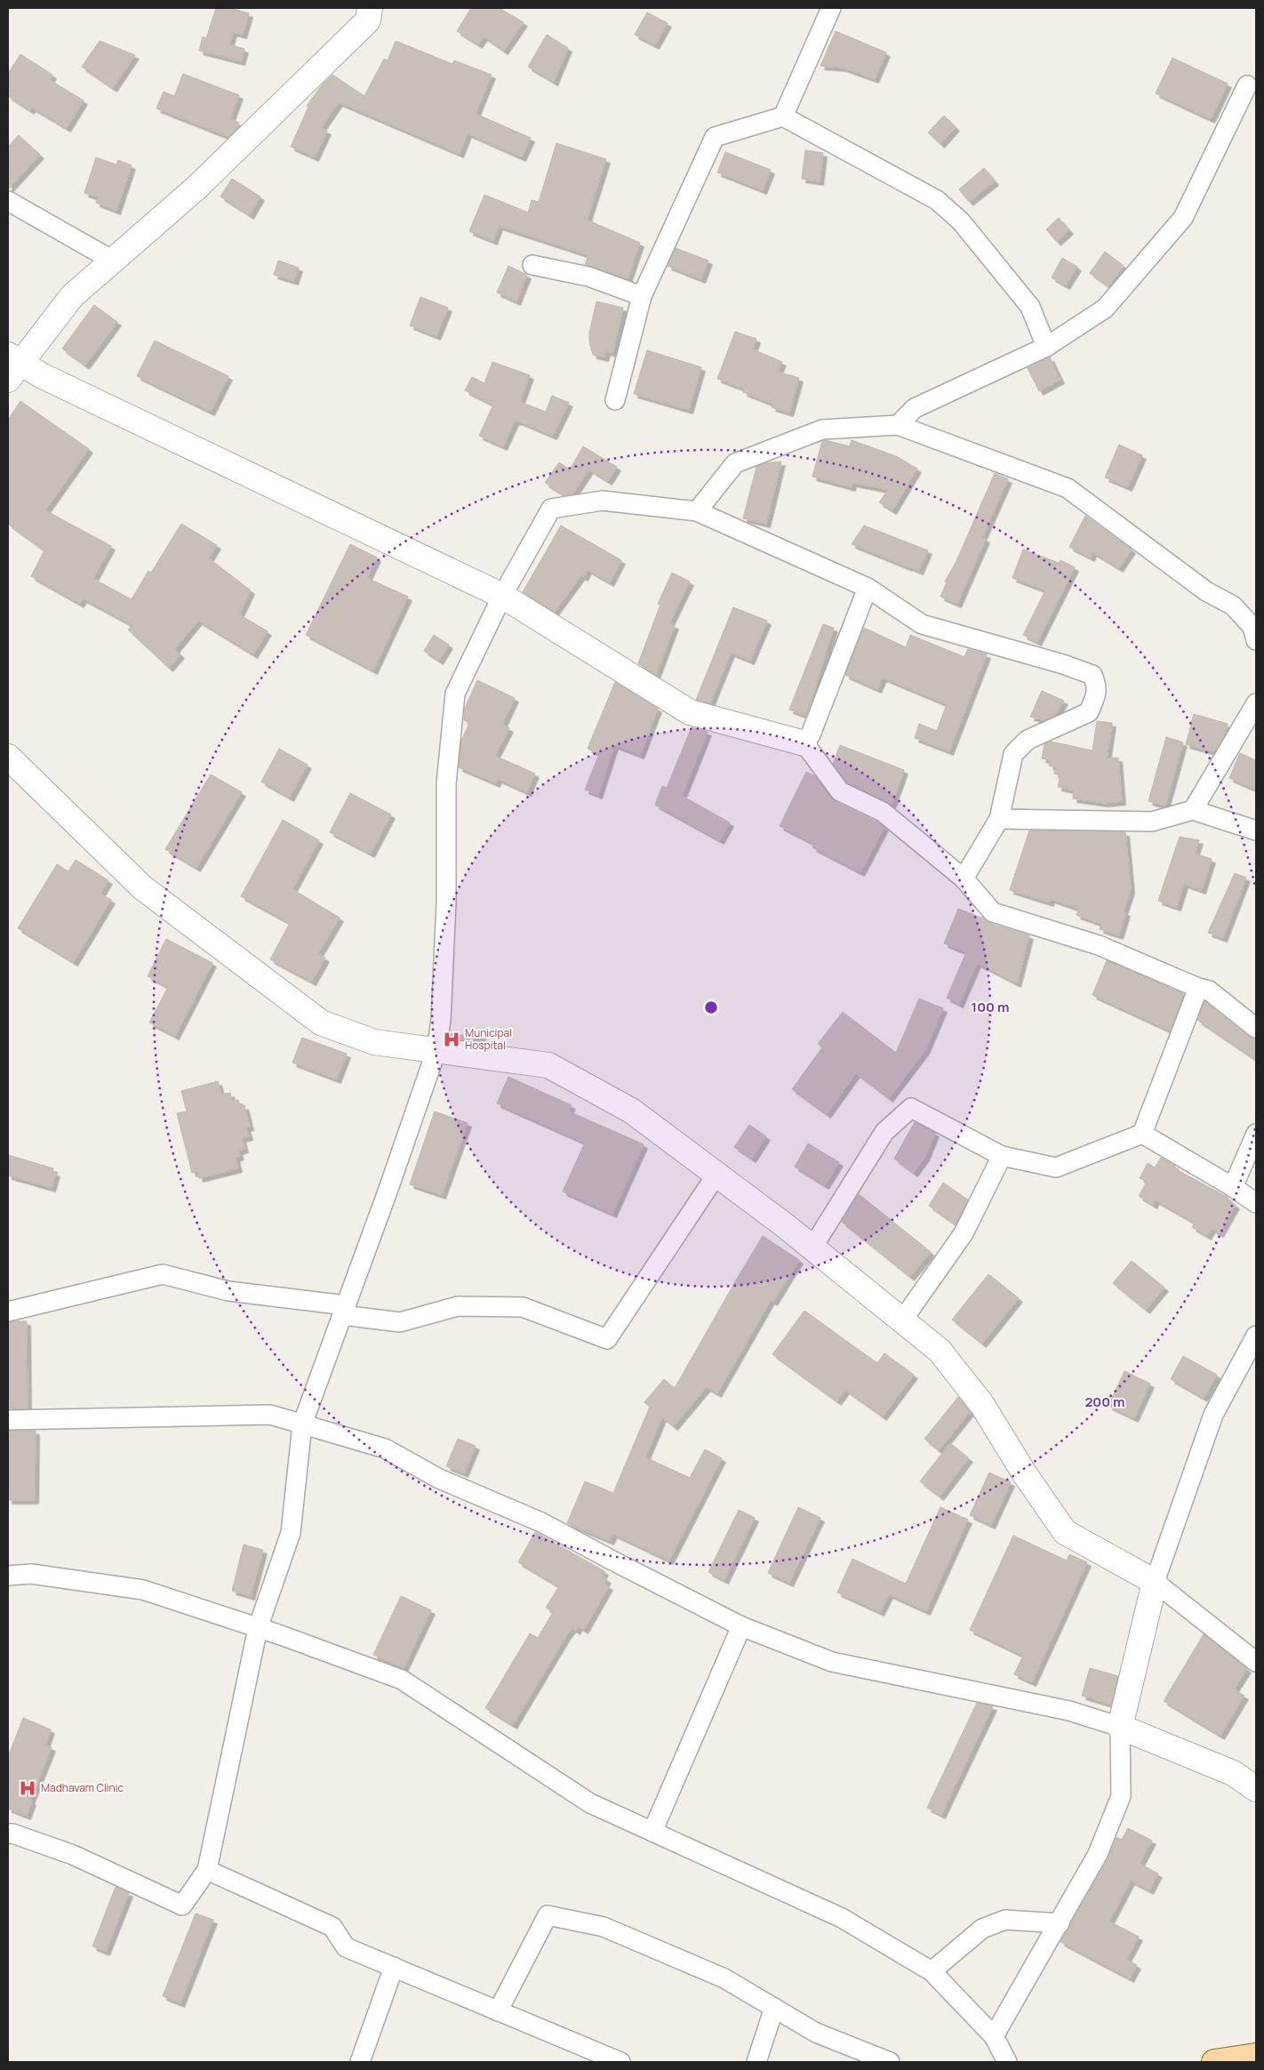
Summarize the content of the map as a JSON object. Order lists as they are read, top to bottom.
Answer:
{
  "places": {
    "hospital": ["Municipal Hospital", "Madhavam Clinic"]
  },
  "rings": ["100 m", "200 m"]
}
